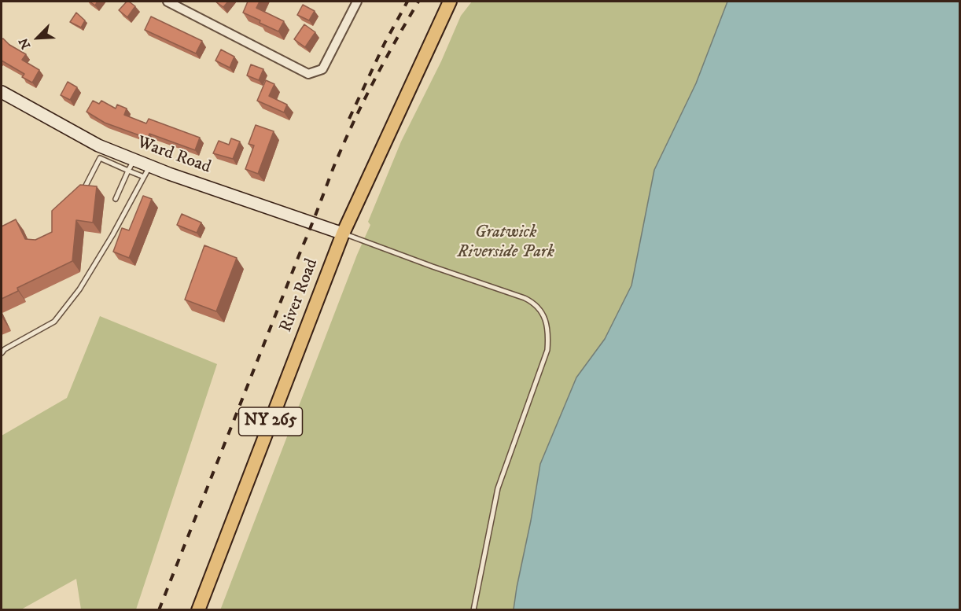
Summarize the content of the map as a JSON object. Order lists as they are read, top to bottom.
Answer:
{
  "streets": {
    "main road": ["Ward Road", "River Road", "NY 265"]
  },
  "crossings": [
    ["Ward Road", "River Road"]
  ],
  "parks": ["Gratwick Riverside Park"],
  "north": "bottom left"
}
